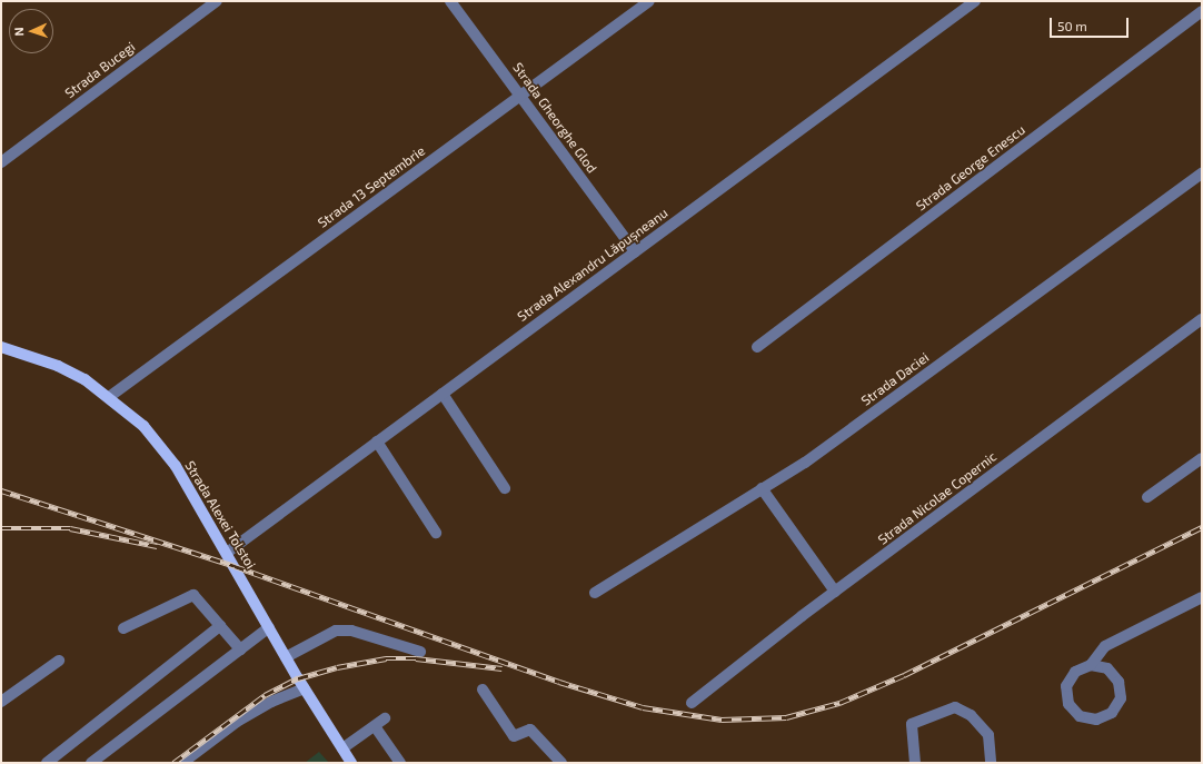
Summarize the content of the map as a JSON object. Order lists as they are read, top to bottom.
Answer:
{
  "streets": {
    "main road": ["Strada Alexei Tolstoi"],
    "street": [
      "Strada Bucegi",
      "Strada Gheorghe Glod",
      "Strada George Enescu",
      "Strada 13 Septembrie",
      "Strada Alexandru Lăpușneanu",
      "Strada Daciei",
      "Strada Nicolae Copernic"
    ]
  },
  "crossings": [
    ["Strada Gheorghe Glod", "Strada 13 Septembrie"],
    ["Strada Gheorghe Glod", "Strada Alexandru Lăpușneanu"],
    ["Strada 13 Septembrie", "Strada Alexei Tolstoi"],
    ["Strada Alexandru Lăpușneanu", "Strada Alexei Tolstoi"]
  ],
  "scale_bar": "50 m",
  "north": "left"
}
